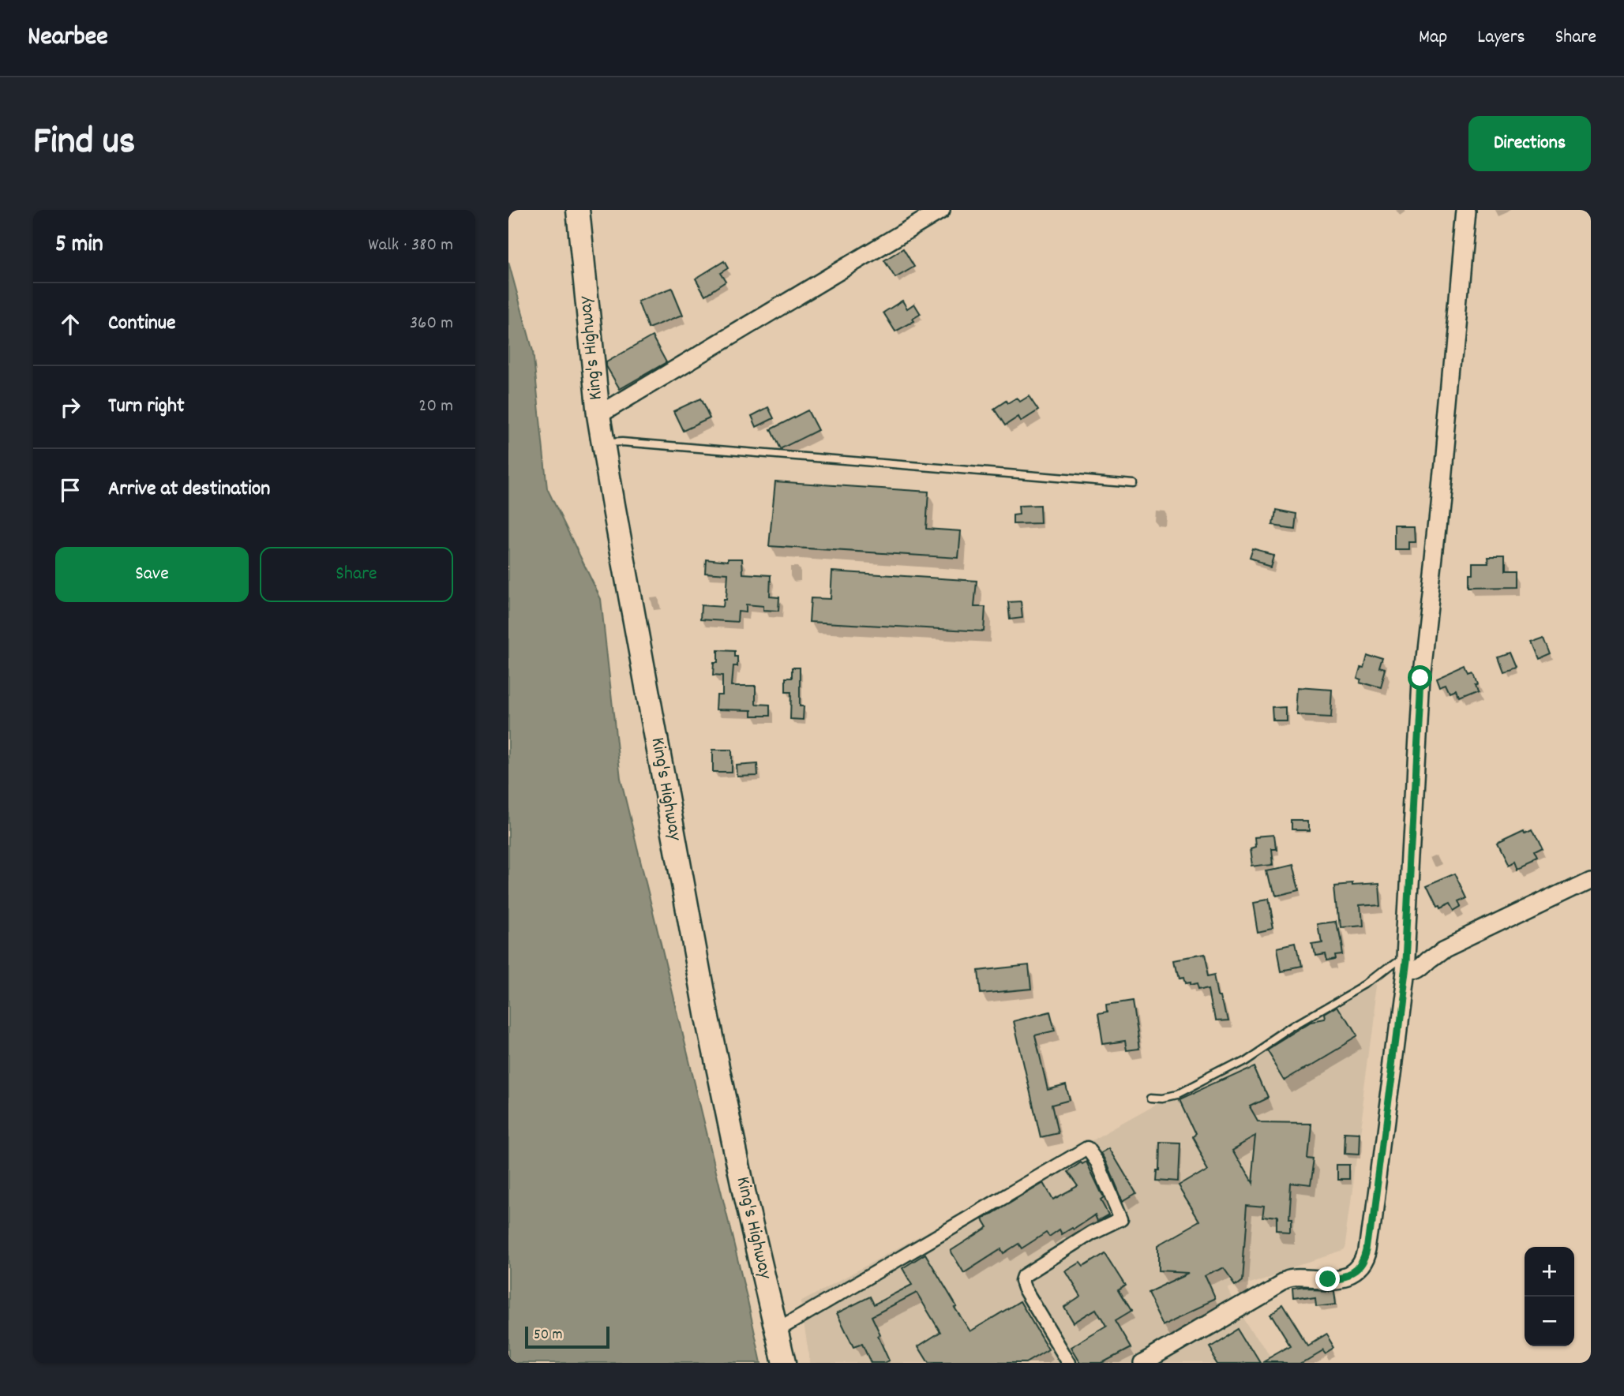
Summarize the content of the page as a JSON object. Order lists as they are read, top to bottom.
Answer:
{
  "streets": {
    "highway": ["King's Highway"]
  },
  "scale_bar": "50 m",
  "page": {
    "header": "Nearbee",
    "nav": ["Map", "Layers", "Share"],
    "title": "Find us",
    "buttons": [
      "Directions",
      ["Save", "Share"]
    ],
    "heading": ["5 min", "Walk · 380 m"],
    "list": [
      ["Continue", "360 m"],
      ["Turn right", "20 m"],
      "Arrive at destination"
    ],
    "map_buttons": ["+", "−"],
    "scale": "50 m"
  }
}
